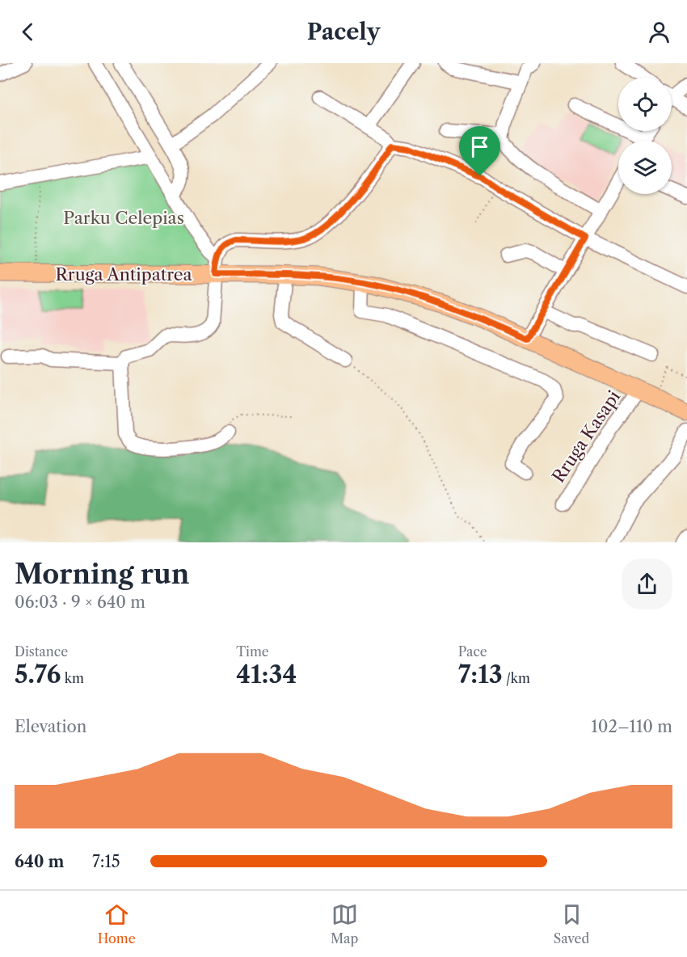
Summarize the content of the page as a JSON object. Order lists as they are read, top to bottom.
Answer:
{
  "streets": {
    "main road": ["Rruga Antipatrea"],
    "street": ["Rruga Kasapi"]
  },
  "crossings": [
    ["Rruga Antipatrea", "Rruga Kasapi"]
  ],
  "parks": ["Parku Celepias"],
  "page": {
    "header": "Pacely",
    "heading": ["Morning run", "06:03 · 9 × 640 m"],
    "stats": [
      ["Distance", "5.76 km"],
      ["Time", "41:34"],
      ["Pace", "7:13 /km"]
    ],
    "chart": ["Elevation", "102–110 m"],
    "list": [
      {
        "name": "640 m",
        "note": "7:15"
      }
    ],
    "tabs": ["Home", "Map", "Saved"]
  }
}
